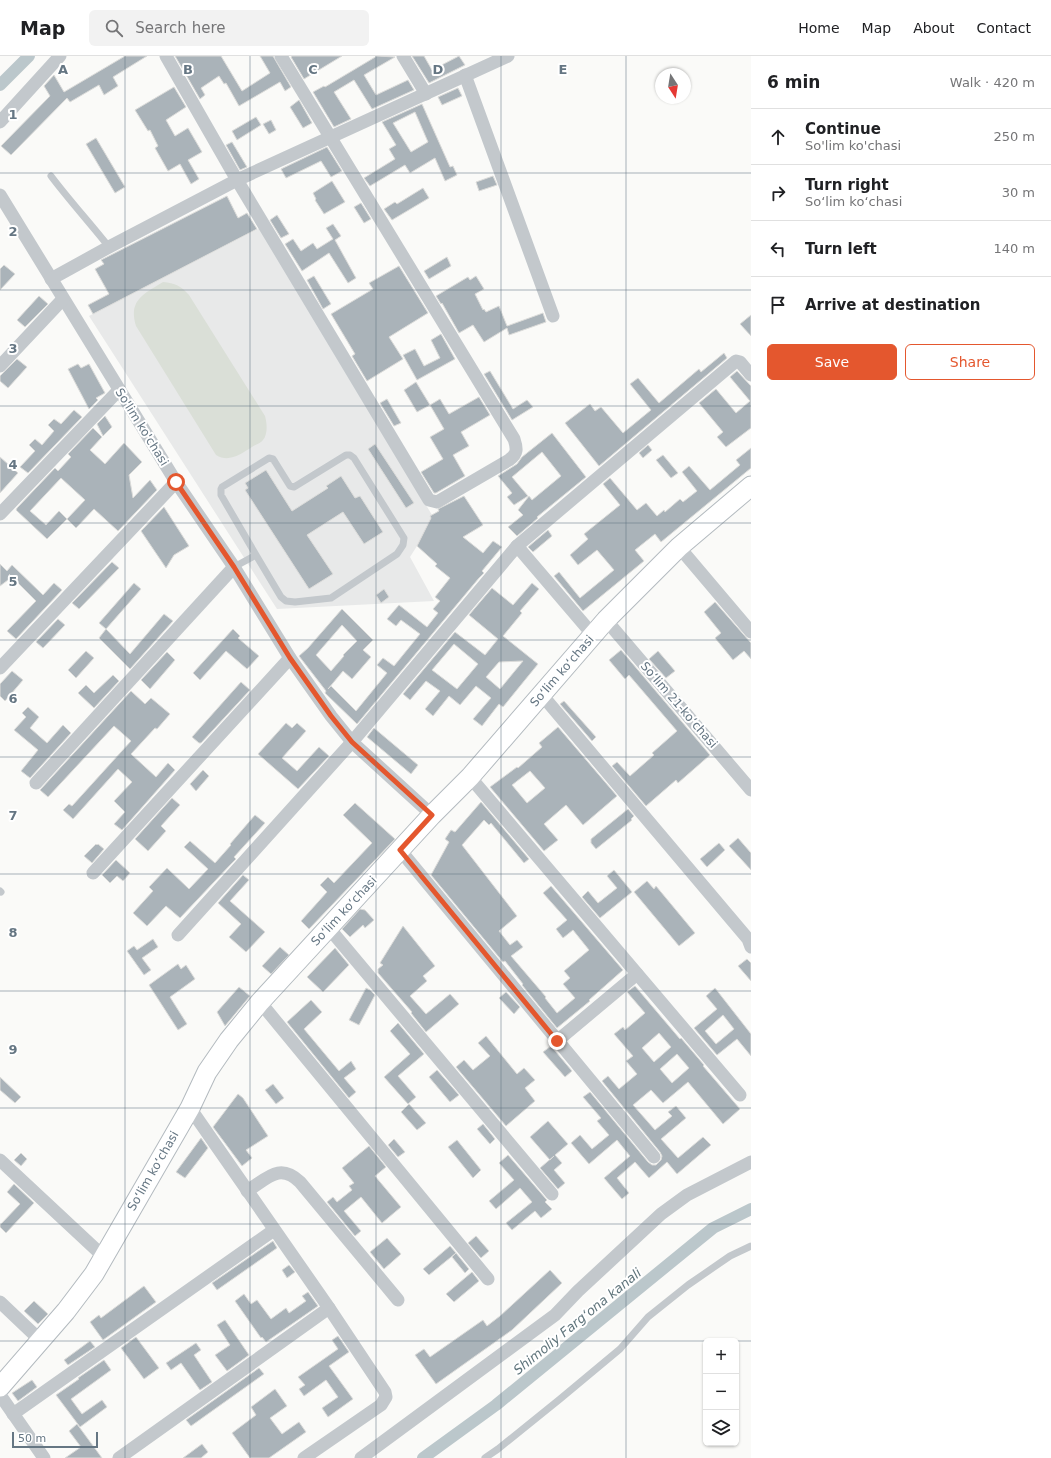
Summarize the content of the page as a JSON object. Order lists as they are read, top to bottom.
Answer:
{
  "streets": {
    "street": ["So'lim ko'chasi", "Soʻlim koʻchasi", "Soʻlim 21-koʻchasi"]
  },
  "crossings": [
    ["So'lim ko'chasi", "Soʻlim koʻchasi"],
    ["Soʻlim koʻchasi", "Soʻlim 21-koʻchasi"]
  ],
  "water": ["Shimoliy Fargʻona kanali"],
  "scale_bar": "50 m",
  "north": "bottom",
  "page": {
    "header": "Map",
    "search": "Search here",
    "nav": [
      "Home",
      "Map",
      "About",
      "Contact"
    ],
    "heading": ["6 min", "Walk · 420 m"],
    "list": [
      ["Continue", "So'lim ko'chasi", "250 m"],
      ["Turn right", "Soʻlim koʻchasi", "30 m"],
      ["Turn left", "140 m"],
      "Arrive at destination"
    ],
    "buttons": ["Save", "Share"],
    "map_buttons": ["+", "−"],
    "scale": "50 m"
  },
  "grid": {
    "columns": [
      "A",
      "B",
      "C",
      "D",
      "E"
    ],
    "rows": [
      "1",
      "2",
      "3",
      "4",
      "5",
      "6",
      "7",
      "8",
      "9"
    ]
  }
}
